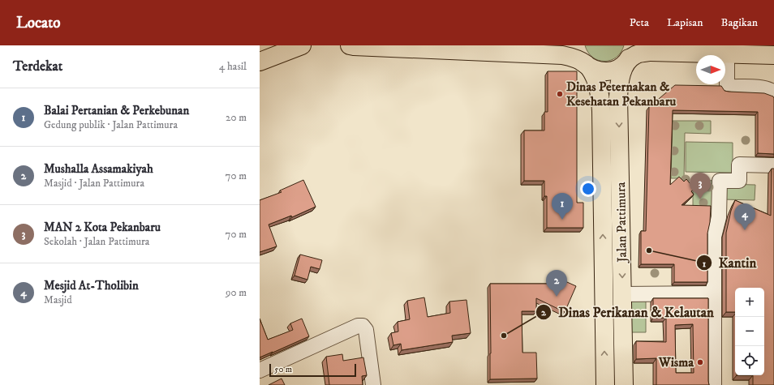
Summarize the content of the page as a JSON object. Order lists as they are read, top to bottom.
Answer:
{
  "streets": {
    "main road": ["Jalan Pattimura"]
  },
  "places": [
    "Dinas Peternakan & Kesehatan Pekanbaru",
    "Kantin",
    "Dinas Perikanan & Kelautan",
    "Wisma"
  ],
  "scale_bar": "50 m",
  "north": "right",
  "page": {
    "header": "Locato",
    "nav": ["Peta", "Lapisan", "Bagikan"],
    "heading": ["Terdekat", "4 hasil"],
    "list": [
      {
        "mark": "1",
        "name": "Balai Pertanian & Perkebunan",
        "note": "Gedung publik · Jalan Pattimura",
        "value": "20 m"
      },
      {
        "mark": "2",
        "name": "Mushalla Assamakiyah",
        "note": "Masjid · Jalan Pattimura",
        "value": "70 m"
      },
      {
        "mark": "3",
        "name": "MAN 2 Kota Pekanbaru",
        "note": "Sekolah · Jalan Pattimura",
        "value": "70 m"
      },
      {
        "mark": "4",
        "name": "Mesjid At-Tholibin",
        "note": "Masjid",
        "value": "90 m"
      }
    ],
    "pins": [
      "3",
      "1",
      "4",
      "2"
    ],
    "map_buttons": ["+", "−"],
    "scale": "50 m"
  }
}
